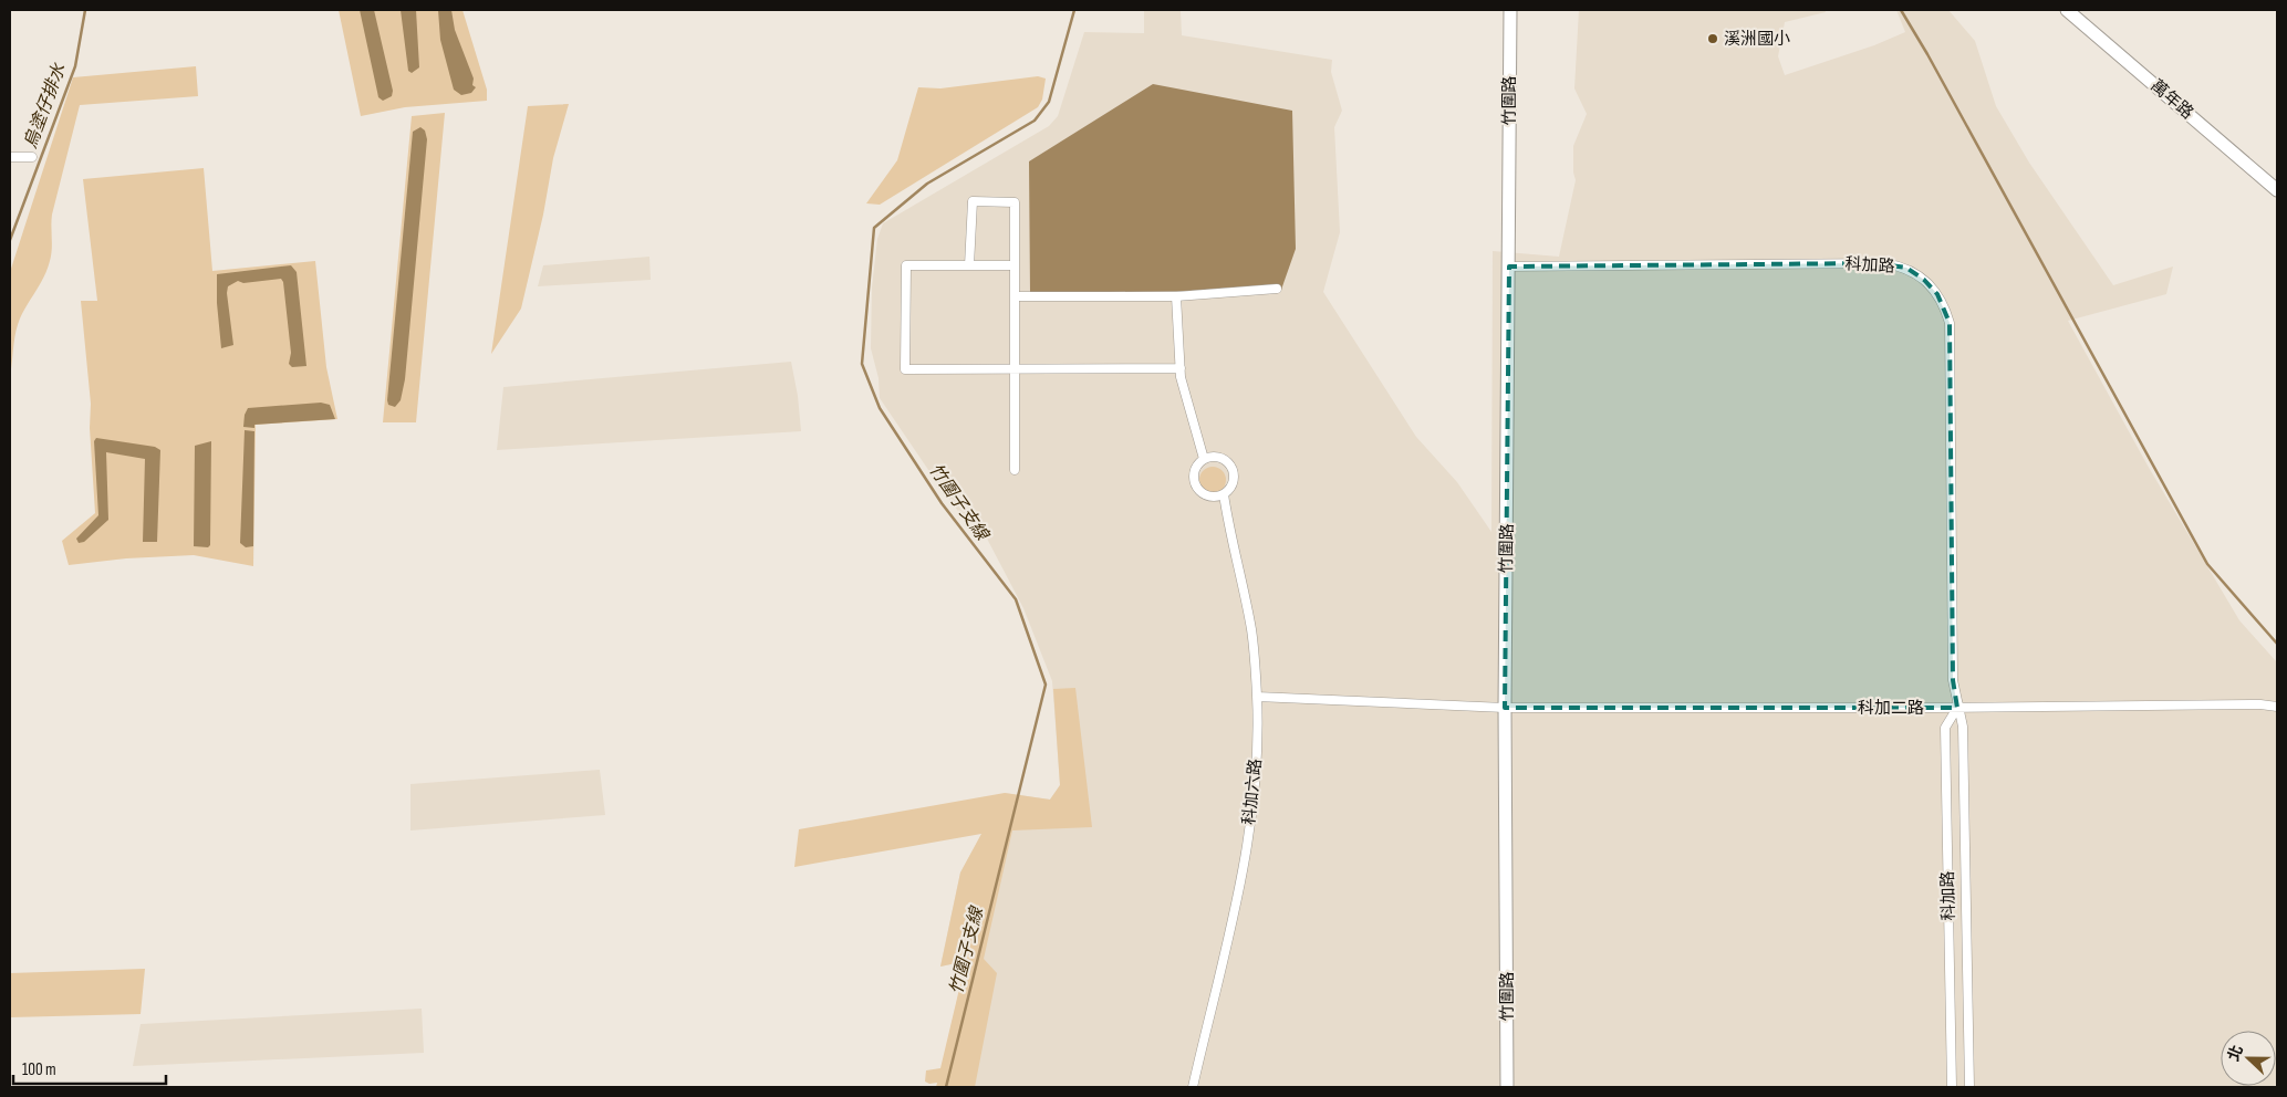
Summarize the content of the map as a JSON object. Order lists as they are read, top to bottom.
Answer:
{
  "streets": {
    "street": [
      "萬年路",
      "竹圍路",
      "科加路",
      "科加二路",
      "科加六路"
    ]
  },
  "crossings": [
    ["竹圍路", "科加路"],
    ["竹圍路", "科加二路"],
    ["科加路", "科加二路"],
    ["科加二路", "科加六路"]
  ],
  "water": ["烏塗仔排水", "竹圍子支線"],
  "places": ["溪洲國小"],
  "scale_bar": "100 m",
  "north": "left"
}
